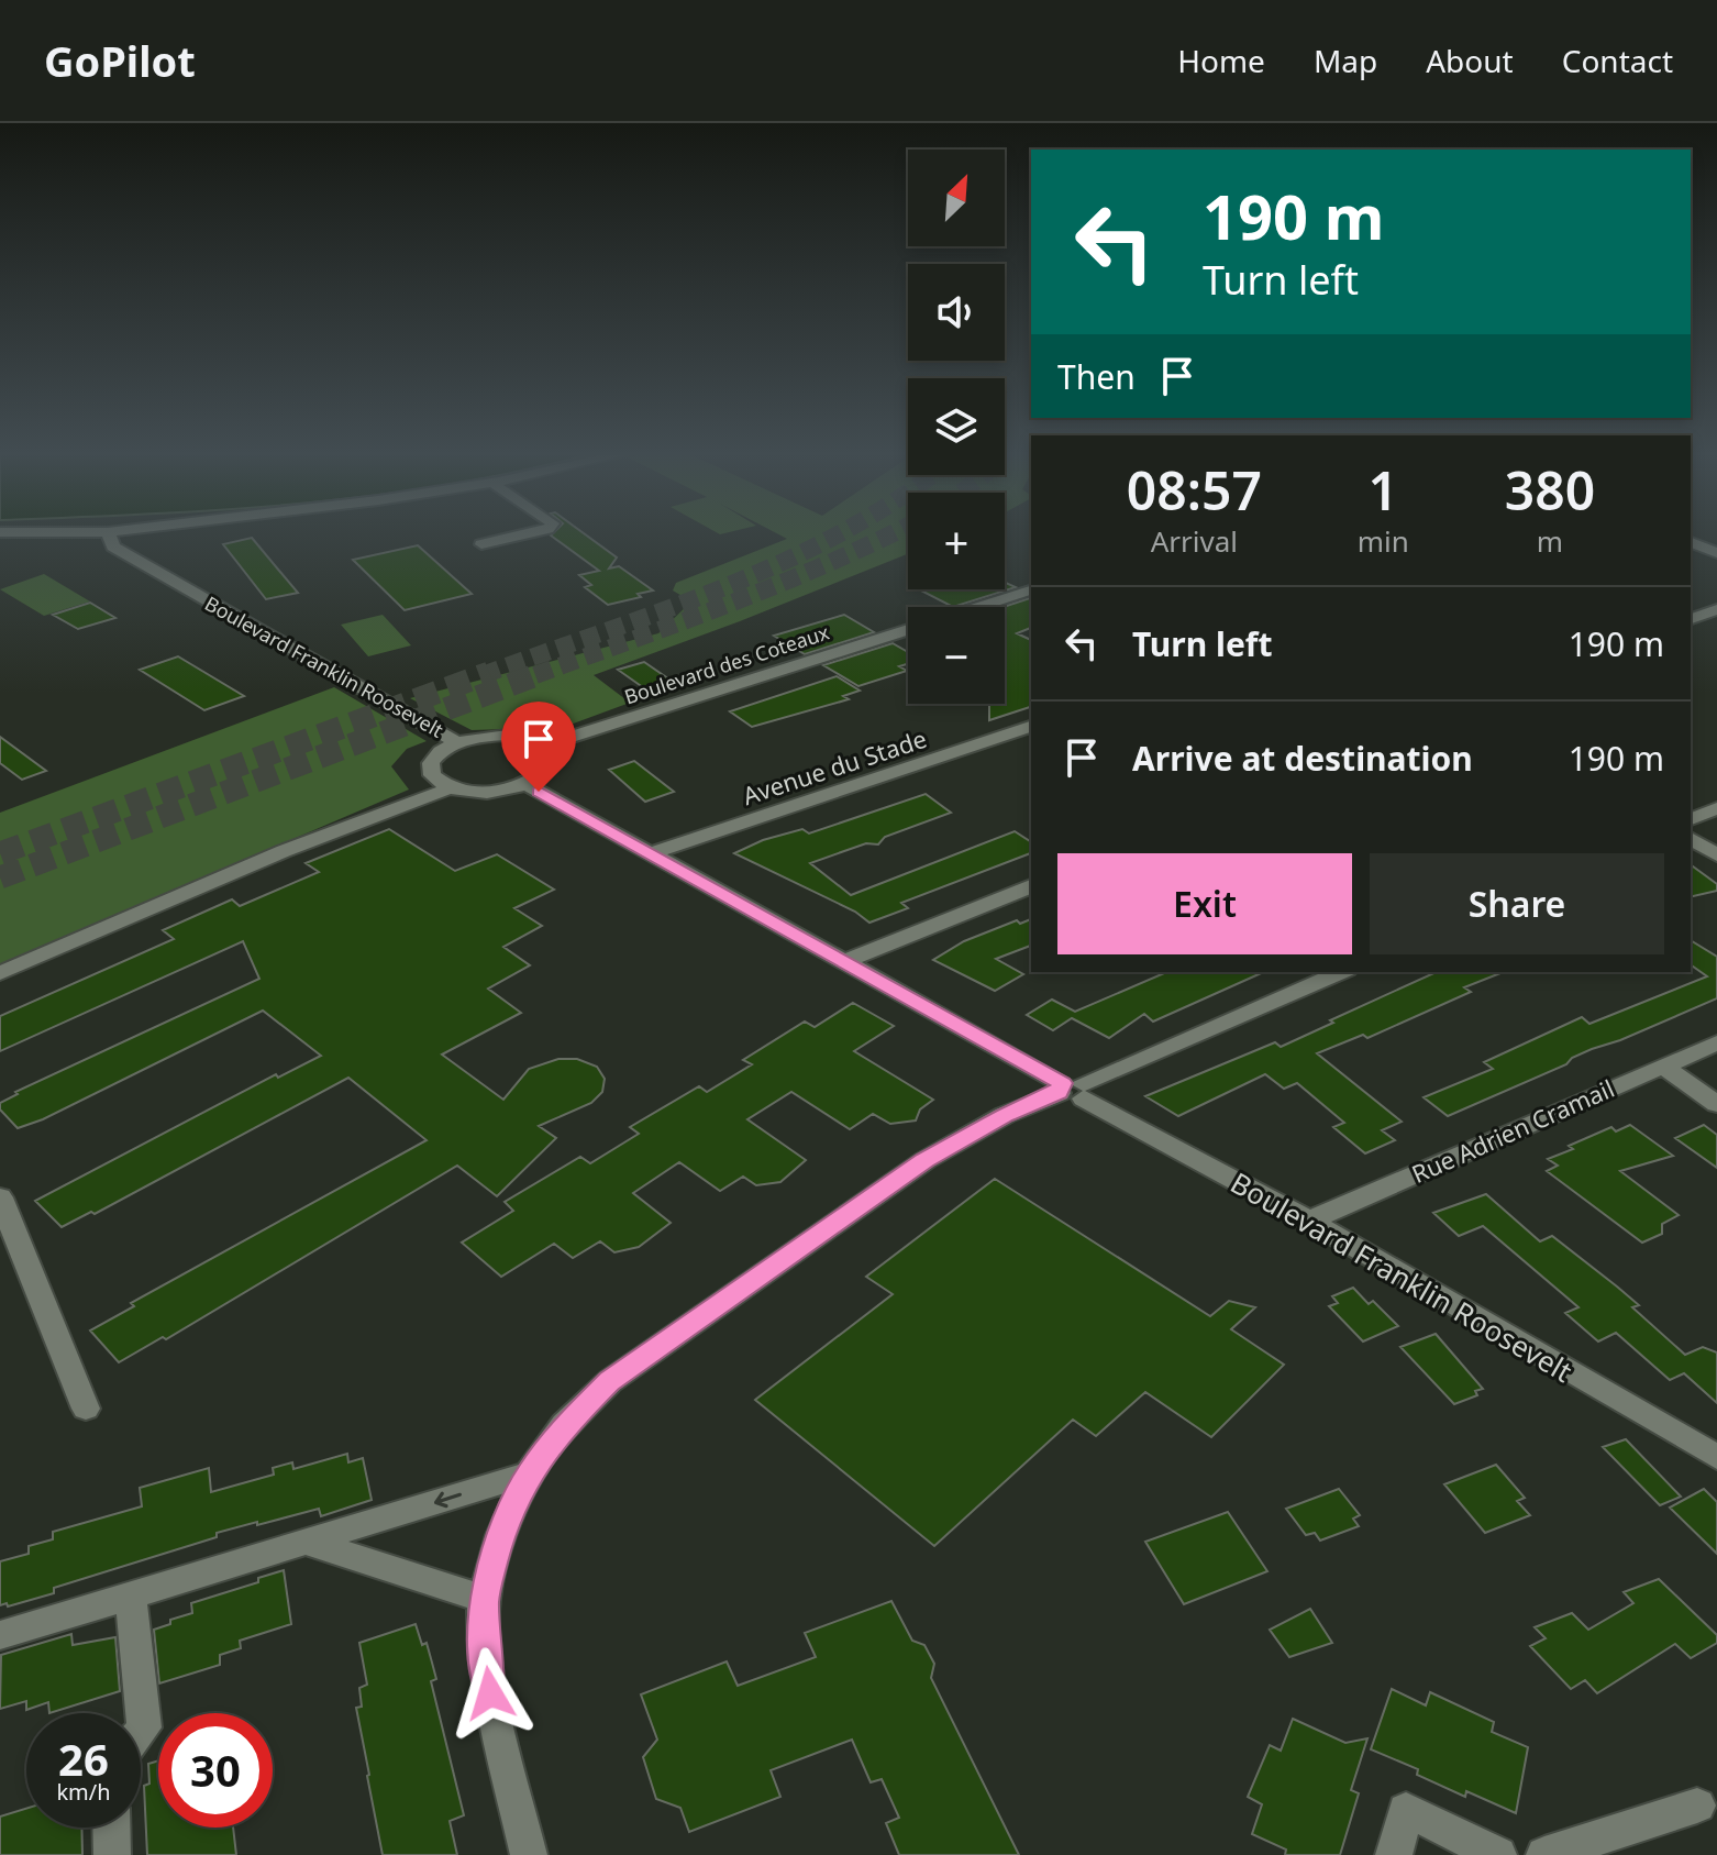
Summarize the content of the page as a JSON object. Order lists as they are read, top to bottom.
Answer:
{
  "streets": {
    "street": [
      "Boulevard des Coteaux",
      "Boulevard Franklin Roosevelt",
      "Avenue du Stade",
      "Rue Adrien Cramail"
    ]
  },
  "crossings": [
    ["Boulevard Franklin Roosevelt", "Avenue du Stade"],
    ["Boulevard Franklin Roosevelt", "Rue Adrien Cramail"]
  ],
  "north": "top right",
  "page": {
    "header": "GoPilot",
    "nav": [
      "Home",
      "Map",
      "About",
      "Contact"
    ],
    "map_buttons": ["+", "−"],
    "turn": ["190 m", "Turn left"],
    "then": "Then",
    "eta": [
      "08:57",
      "Arrival",
      "1",
      "min",
      "380",
      "m"
    ],
    "list": [
      {
        "name": "Turn left",
        "value": "190 m"
      },
      {
        "name": "Arrive at destination",
        "value": "190 m"
      }
    ],
    "buttons": ["Exit", "Share"],
    "speed": "26 km/h",
    "limit": "30"
  }
}
